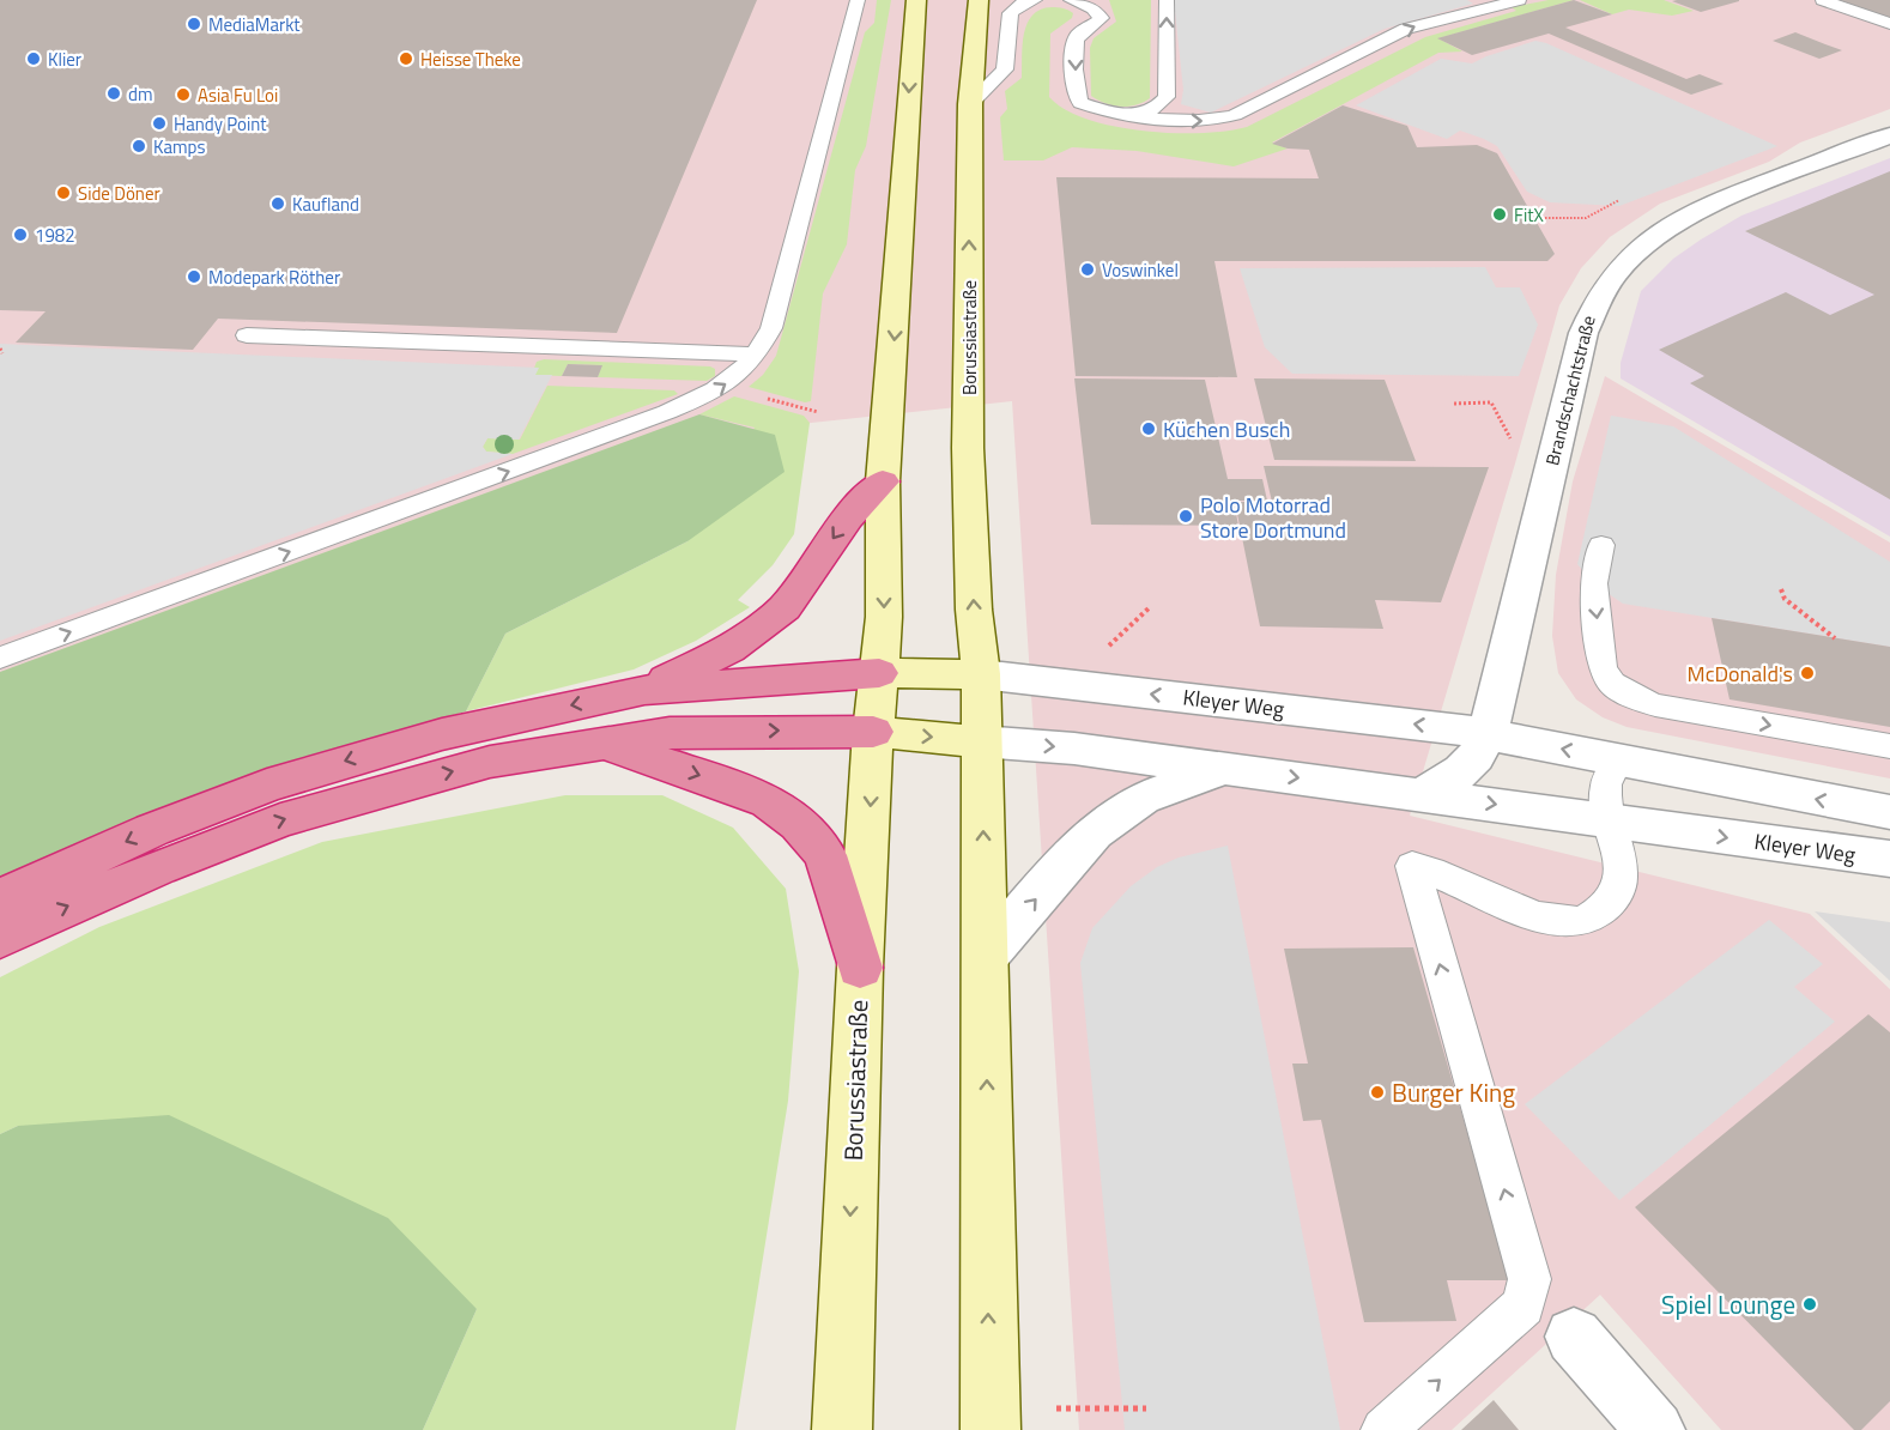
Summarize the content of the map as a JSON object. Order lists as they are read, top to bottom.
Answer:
{
  "streets": {
    "main road": ["Borussiastraße"],
    "street": ["Brandschachtstraße", "Kleyer Weg"]
  },
  "crossings": [
    ["Borussiastraße", "Kleyer Weg"],
    ["Brandschachtstraße", "Kleyer Weg"]
  ],
  "places": [
    "MediaMarkt",
    "Klier",
    "Heisse Theke",
    "dm",
    "Asia Fu Loi",
    "Handy Point",
    "Kamps",
    "Side Döner",
    "Kaufland",
    "FitX",
    "1982",
    "Voswinkel",
    "Modepark Röther",
    "Küchen Busch",
    "Polo Motorrad Store Dortmund",
    "McDonald's",
    "Burger King",
    "Spiel Lounge"
  ]
}
